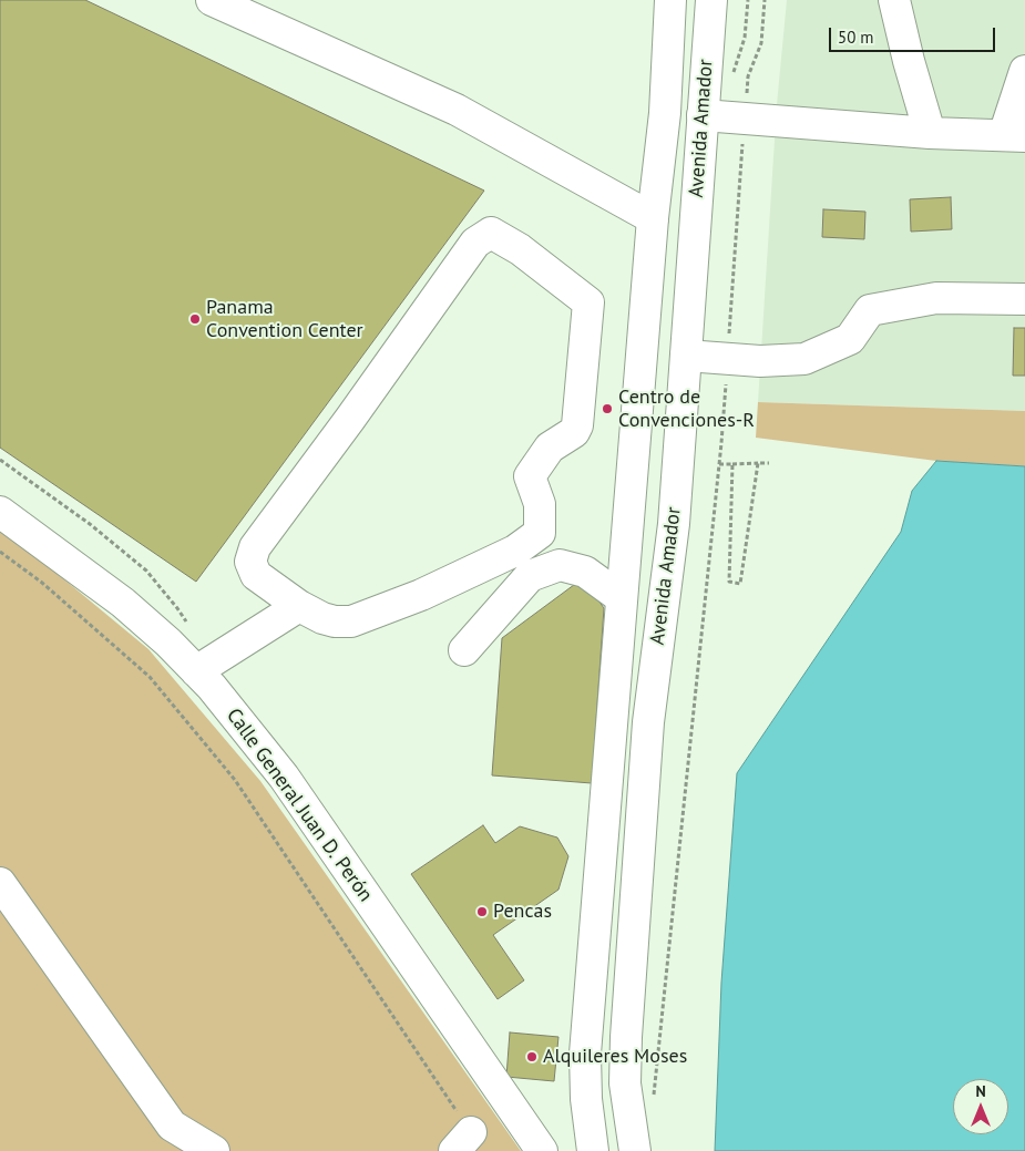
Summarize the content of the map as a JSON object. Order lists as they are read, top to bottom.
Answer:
{
  "streets": {
    "main road": ["Avenida Amador", "Calle General Juan D. Perón"]
  },
  "places": [
    "Panama Convention Center",
    "Centro de Convenciones-R",
    "Pencas",
    "Alquileres Moses"
  ],
  "scale_bar": "50 m",
  "north": "top"
}
